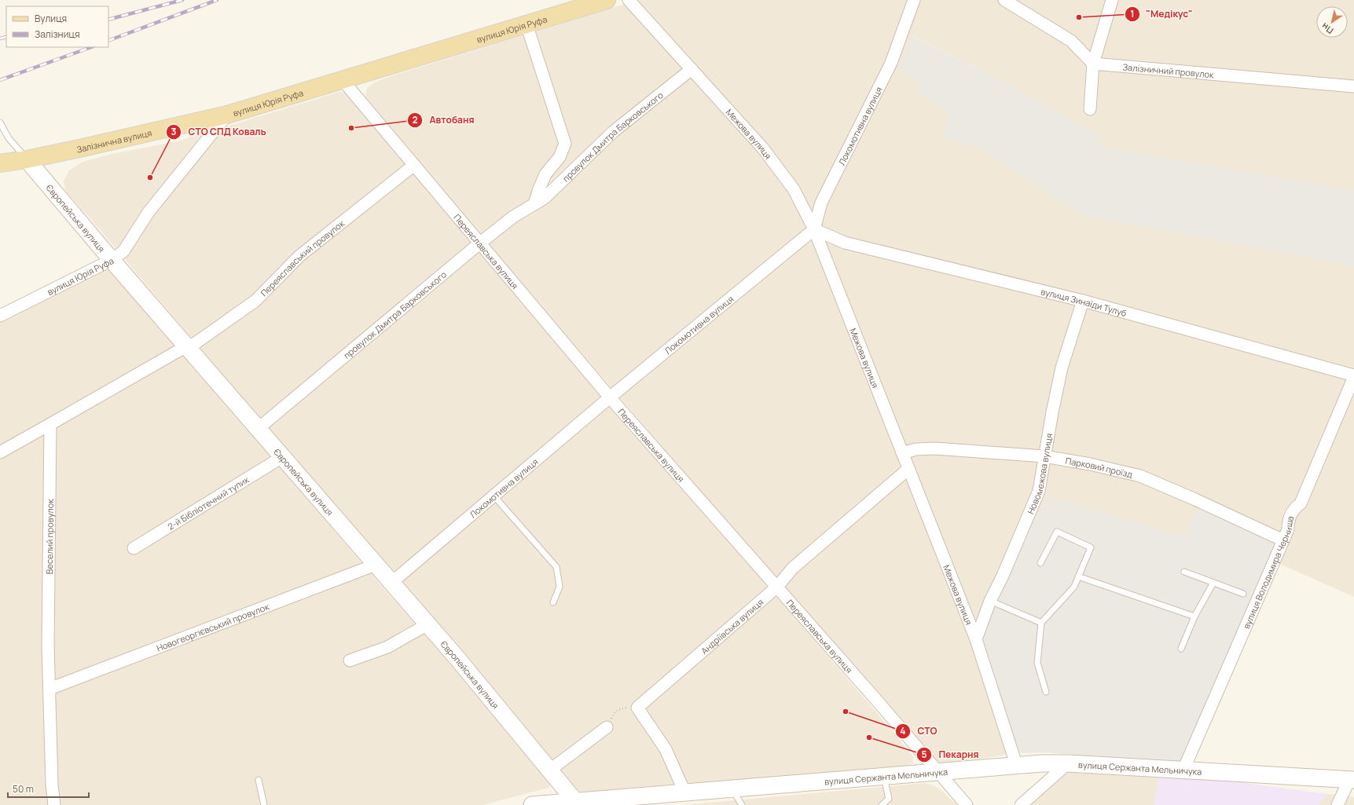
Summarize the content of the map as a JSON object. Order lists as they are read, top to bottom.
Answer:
{
  "streets": {
    "main road": ["вулиця Юрія Руфа", "Залізнична вулиця"],
    "street": [
      "Залізничний провулок",
      "Локомотивна вулиця",
      "Межова вулиця",
      "провулок Дмитра Барковського",
      "Європейська вулиця",
      "Переяславська вулиця",
      "Переяславський провулок",
      "вулиця Зинаїди Тулуб",
      "Парковий проїзд",
      "Новомежова вулиця",
      "2-й Бібліотечний тупик",
      "Веселий провулок",
      "вулиця Володимира Черниша",
      "Андріївська вулиця",
      "Новогеоргієвський провулок",
      "вулиця Сержанта Мельничука"
    ]
  },
  "crossings": [
    ["вулиця Юрія Руфа", "Залізнична вулиця"],
    ["вулиця Юрія Руфа", "Європейська вулиця"],
    ["вулиця Юрія Руфа", "Переяславська вулиця"],
    ["Локомотивна вулиця", "Межова вулиця"],
    ["Локомотивна вулиця", "Європейська вулиця"],
    ["Локомотивна вулиця", "Переяславська вулиця"],
    ["Локомотивна вулиця", "вулиця Зинаїди Тулуб"],
    ["Межова вулиця", "провулок Дмитра Барковського"],
    ["Межова вулиця", "вулиця Зинаїди Тулуб"],
    ["Межова вулиця", "Парковий проїзд"],
    ["Межова вулиця", "Новомежова вулиця"],
    ["Межова вулиця", "Андріївська вулиця"],
    ["Межова вулиця", "вулиця Сержанта Мельничука"],
    ["провулок Дмитра Барковського", "Європейська вулиця"],
    ["провулок Дмитра Барковського", "Переяславська вулиця"],
    ["Залізнична вулиця", "Європейська вулиця"],
    ["Європейська вулиця", "Переяславський провулок"],
    ["Європейська вулиця", "2-й Бібліотечний тупик"],
    ["Європейська вулиця", "Новогеоргієвський провулок"],
    ["Європейська вулиця", "вулиця Сержанта Мельничука"],
    ["Переяславська вулиця", "Переяславський провулок"],
    ["Переяславська вулиця", "Андріївська вулиця"],
    ["Переяславська вулиця", "вулиця Сержанта Мельничука"],
    ["вулиця Зинаїди Тулуб", "Новомежова вулиця"],
    ["вулиця Зинаїди Тулуб", "вулиця Володимира Черниша"],
    ["Парковий проїзд", "Новомежова вулиця"],
    ["Парковий проїзд", "вулиця Володимира Черниша"],
    ["Веселий провулок", "Новогеоргієвський провулок"],
    ["вулиця Володимира Черниша", "вулиця Сержанта Мельничука"]
  ],
  "places": [
    "\"Медікус\"",
    "Автобаня",
    "СТО СПД Коваль",
    "СТО",
    "Пекарня"
  ],
  "legend": ["Вулиця", "Залізниця"],
  "scale_bar": "50 m",
  "north": "bottom left"
}
